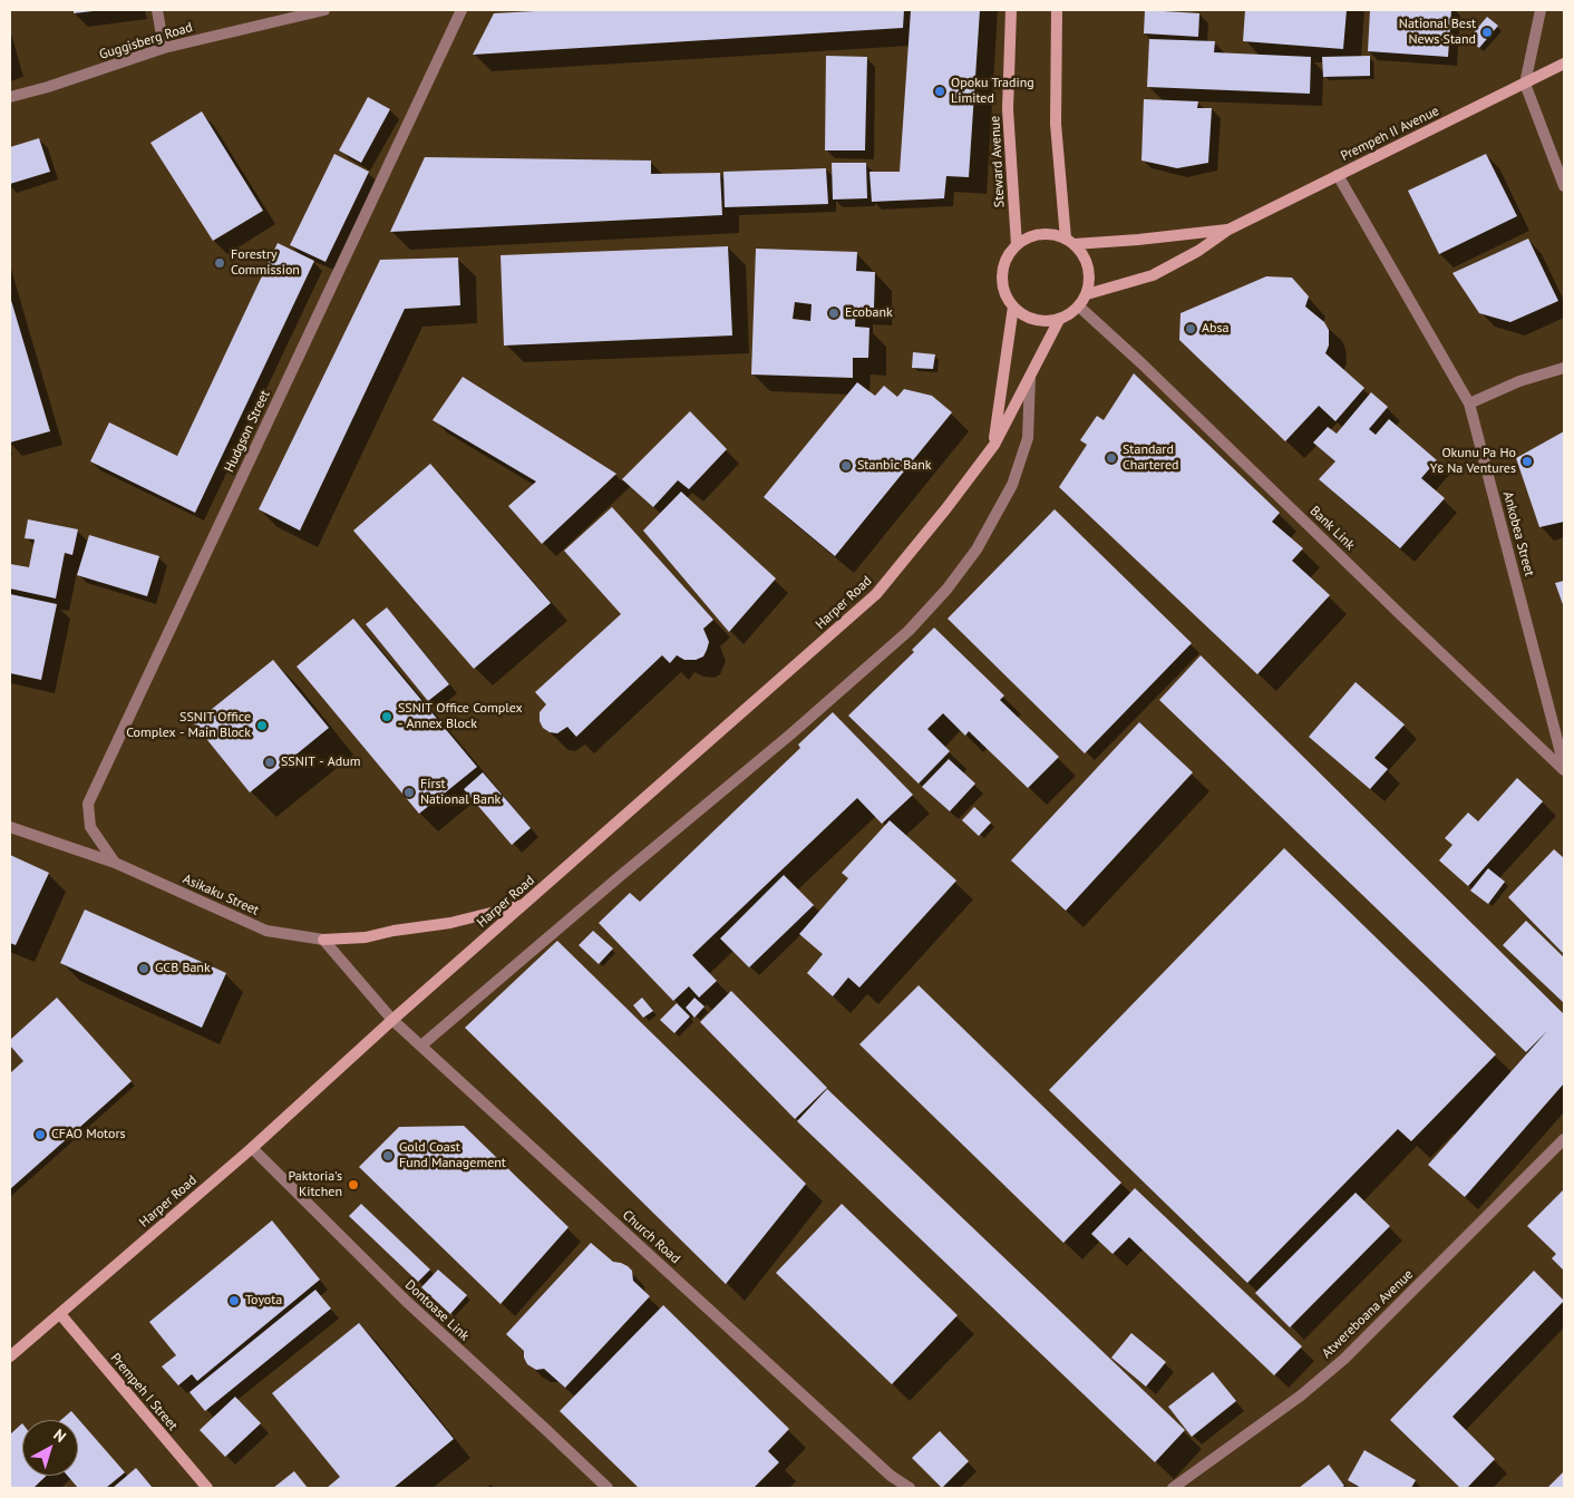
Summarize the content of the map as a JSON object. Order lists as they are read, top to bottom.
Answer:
{
  "streets": {
    "street": [
      "Guggisberg Road",
      "Prempeh II Avenue",
      "Steward Avenue",
      "Hudgson Street",
      "Bank Link",
      "Ankobea Street",
      "Harper Road",
      "Asikaku Street",
      "Church Road",
      "Dontoase Link",
      "Atwereboana Avenue",
      "Prempeh I Street"
    ]
  },
  "crossings": [
    ["Prempeh II Avenue", "Steward Avenue"],
    ["Prempeh II Avenue", "Bank Link"],
    ["Prempeh II Avenue", "Ankobea Street"],
    ["Prempeh II Avenue", "Harper Road"],
    ["Steward Avenue", "Bank Link"],
    ["Steward Avenue", "Harper Road"],
    ["Hudgson Street", "Asikaku Street"],
    ["Bank Link", "Harper Road"],
    ["Harper Road", "Church Road"],
    ["Harper Road", "Dontoase Link"],
    ["Harper Road", "Prempeh I Street"]
  ],
  "places": [
    "National Best News Stand",
    "Opoku Trading Limited",
    "Forestry Commission",
    "Ecobank",
    "Absa",
    "Standard Chartered",
    "Okunu Pa Ho Yɛ Na Ventures",
    "Stanbic Bank",
    "SSNIT Office Complex - Annex Block",
    "SSNIT Office Complex - Main Block",
    "SSNIT - Adum",
    "First National Bank",
    "GCB Bank",
    "CFAO Motors",
    "Gold Coast Fund Management",
    "Paktoria's Kitchen",
    "Toyota"
  ],
  "north": "top right"
}
